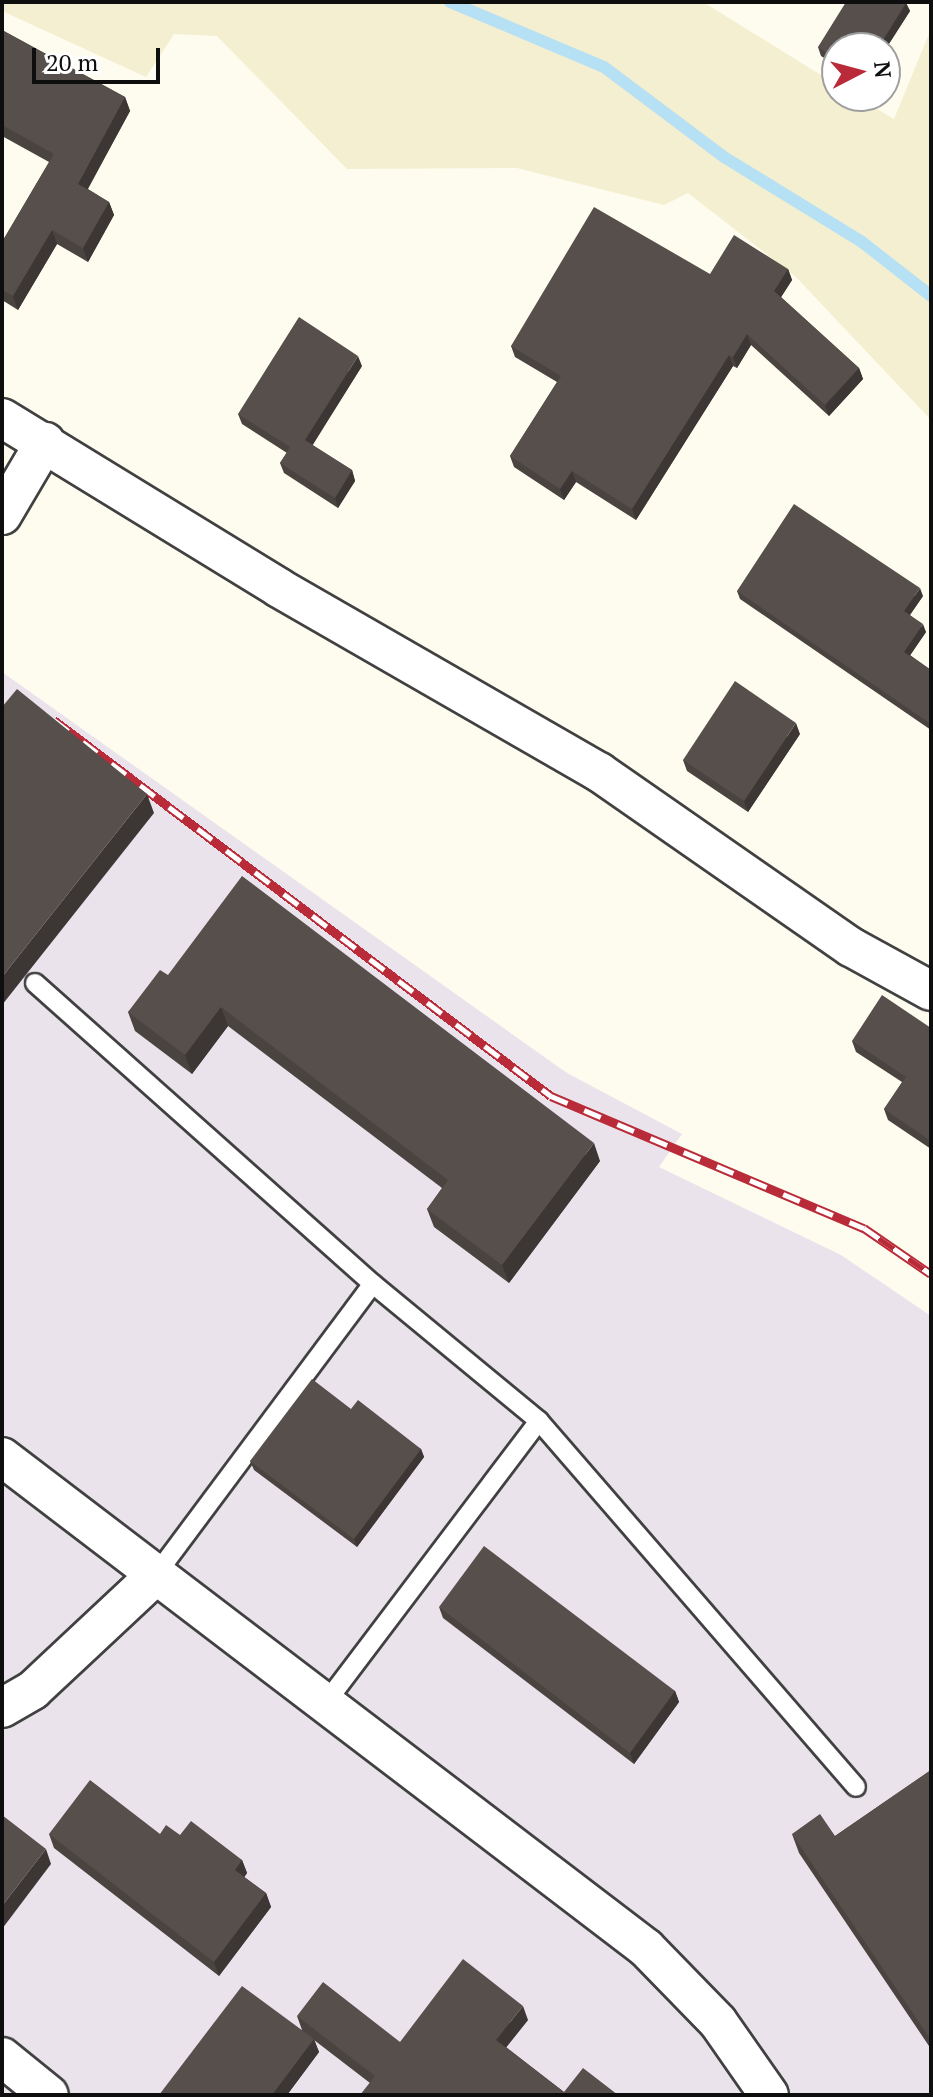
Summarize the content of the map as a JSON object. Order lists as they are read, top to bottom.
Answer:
{
  "scale_bar": "20 m",
  "north": "right"
}
